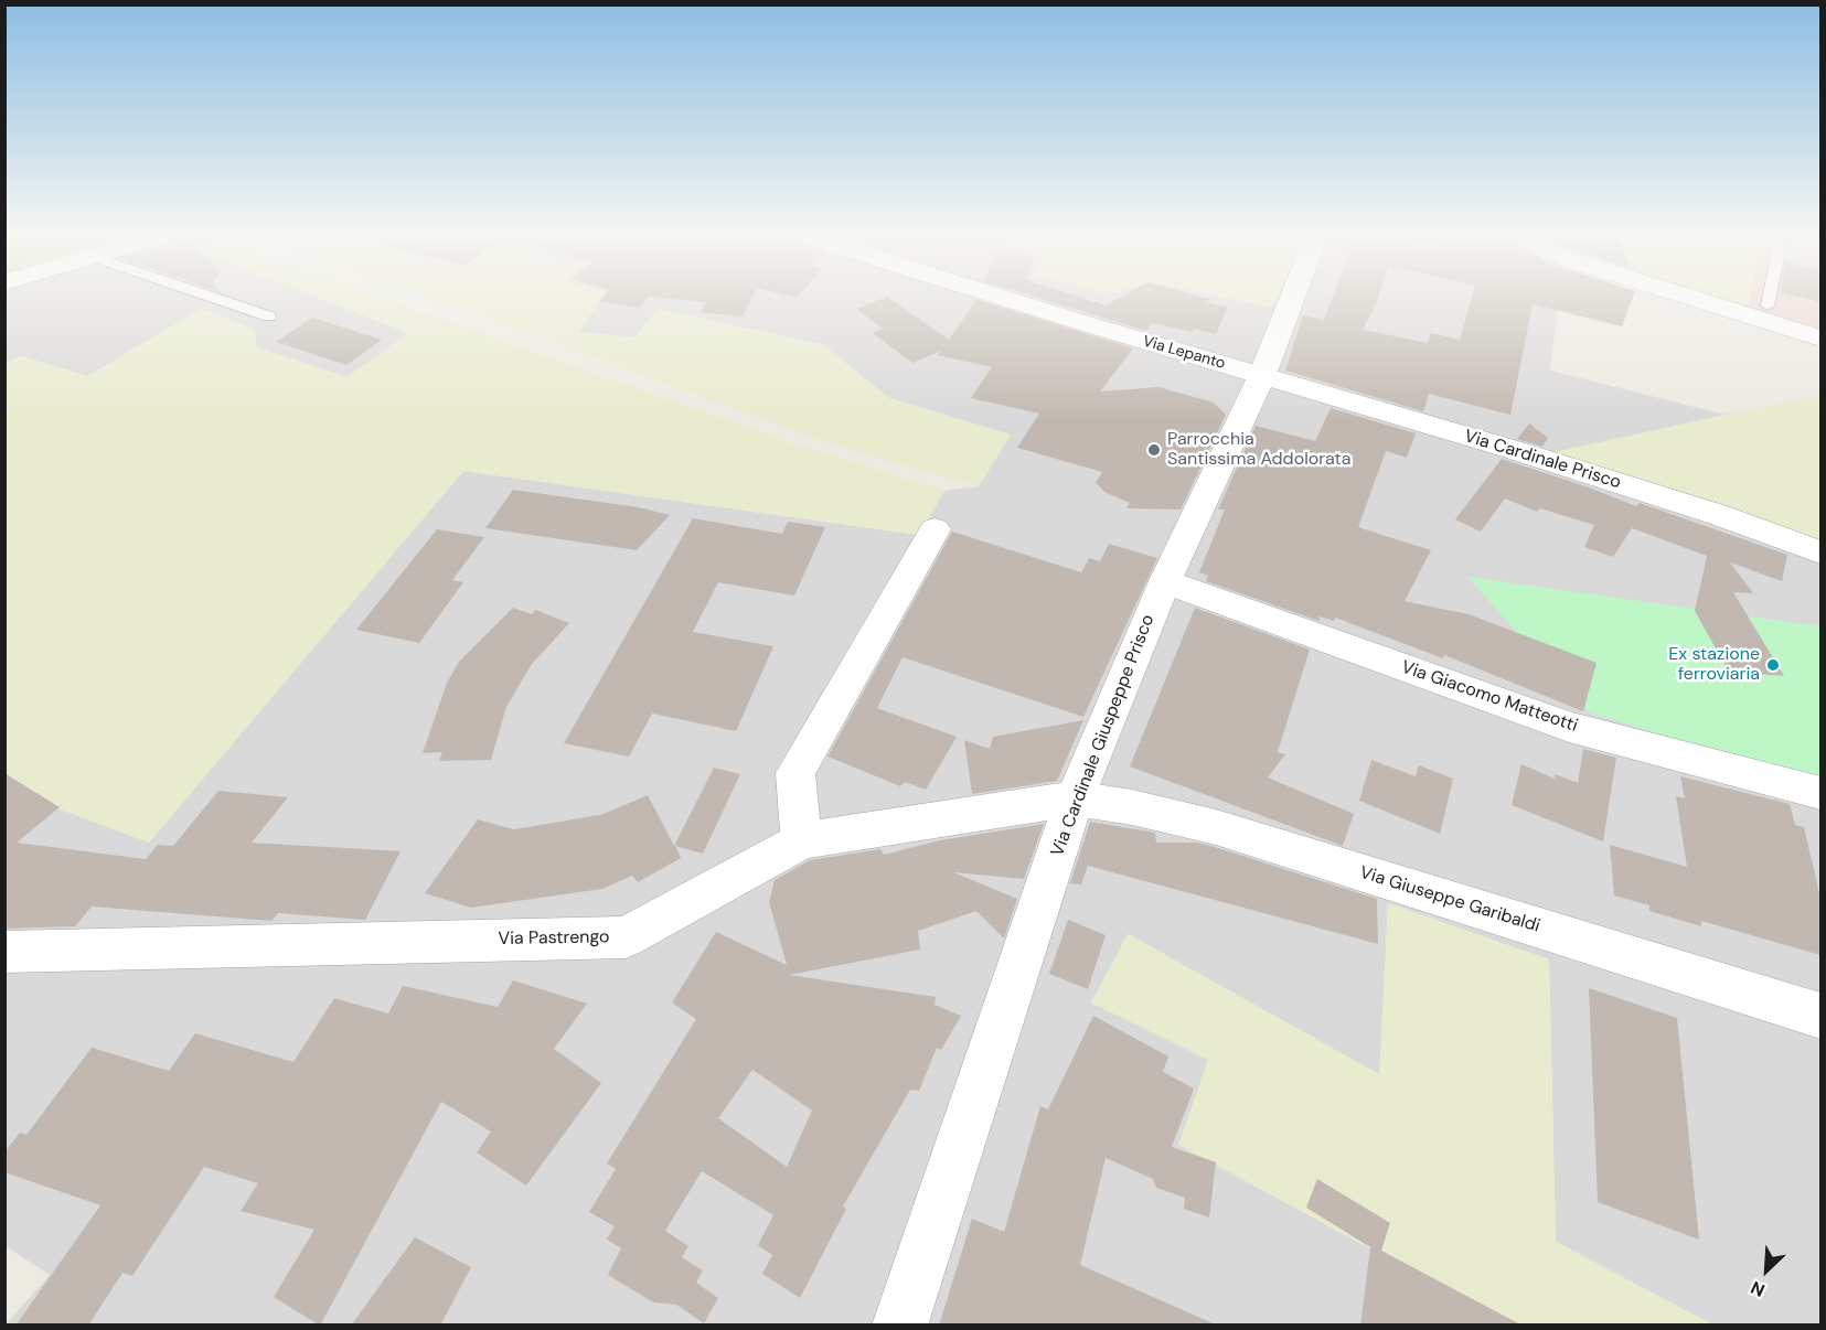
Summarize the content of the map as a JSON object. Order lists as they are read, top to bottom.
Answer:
{
  "streets": {
    "street": [
      "Via Lepanto",
      "Via Cardinale Prisco",
      "Via Giacomo Matteotti",
      "Via Cardinale Giuspeppe Prisco",
      "Via Giuseppe Garibaldi",
      "Via Pastrengo"
    ]
  },
  "crossings": [
    ["Via Lepanto", "Via Cardinale Prisco"],
    ["Via Lepanto", "Via Cardinale Giuspeppe Prisco"],
    ["Via Cardinale Prisco", "Via Cardinale Giuspeppe Prisco"],
    ["Via Giacomo Matteotti", "Via Cardinale Giuspeppe Prisco"],
    ["Via Cardinale Giuspeppe Prisco", "Via Giuseppe Garibaldi"],
    ["Via Cardinale Giuspeppe Prisco", "Via Pastrengo"],
    ["Via Giuseppe Garibaldi", "Via Pastrengo"]
  ],
  "places": ["Parrocchia Santissima Addolorata", "Ex stazione ferroviaria"],
  "north": "bottom left"
}
